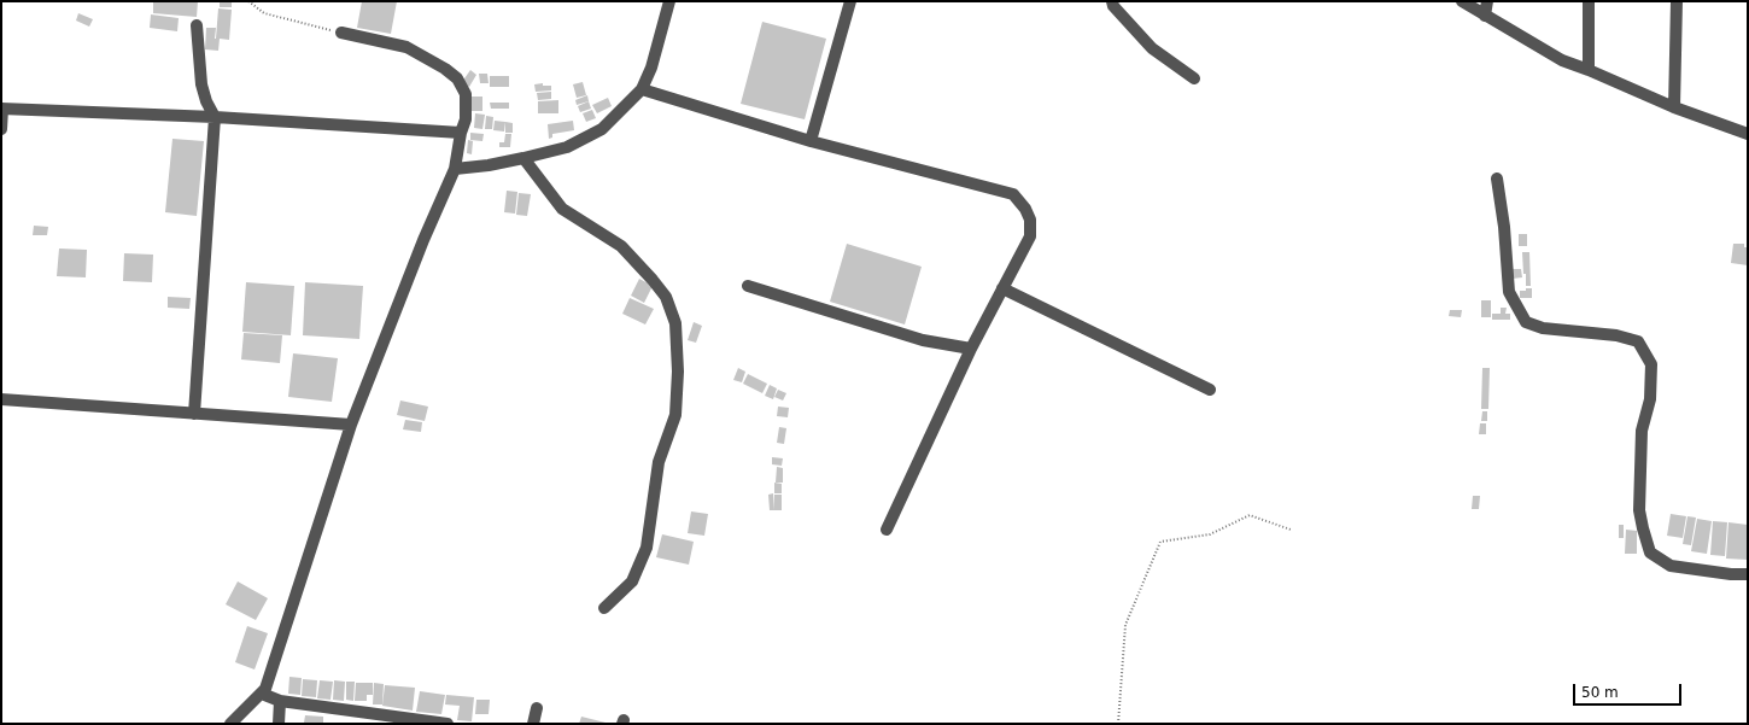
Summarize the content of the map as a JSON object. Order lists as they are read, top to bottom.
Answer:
{
  "scale_bar": "50 m"
}
